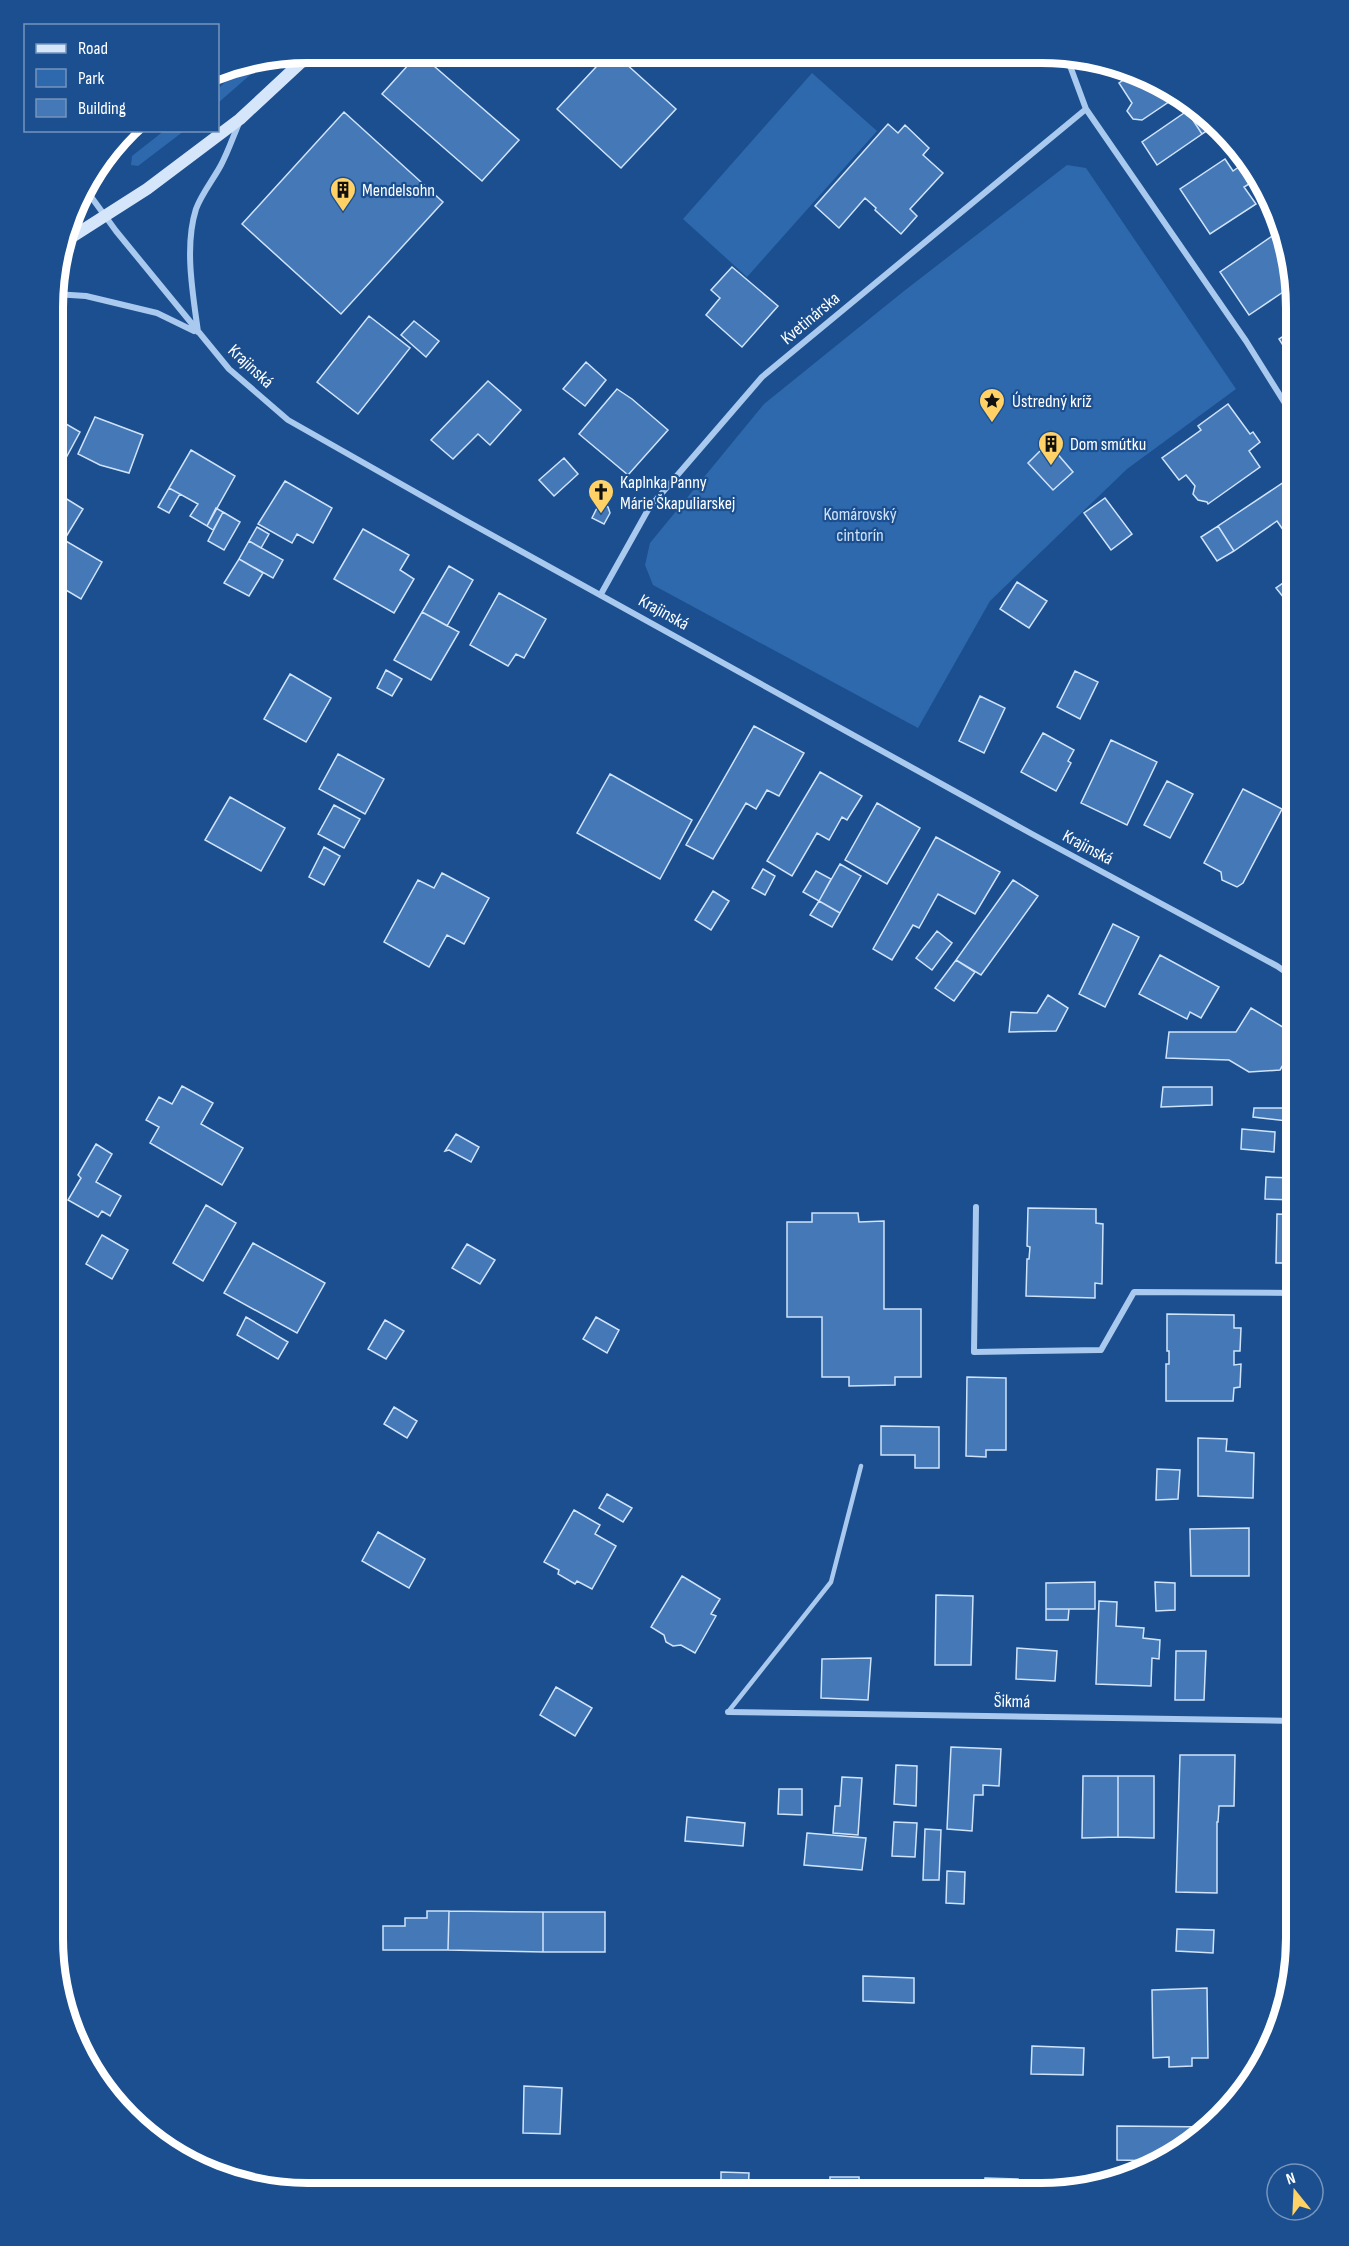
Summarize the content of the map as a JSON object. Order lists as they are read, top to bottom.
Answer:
{
  "streets": {
    "street": ["Kvetinárska", "Krajinská", "Šikmá"]
  },
  "crossings": [
    ["Kvetinárska", "Krajinská"]
  ],
  "parks": ["Komárovský cintorín"],
  "places": {
    "building": ["Mendelsohn", "Dom smútku"],
    "place": ["Ústredný kríž"],
    "church": ["Kaplnka Panny Márie Škapuliarskej"]
  },
  "legend": ["Road", "Park", "Building"],
  "north": "top"
}
